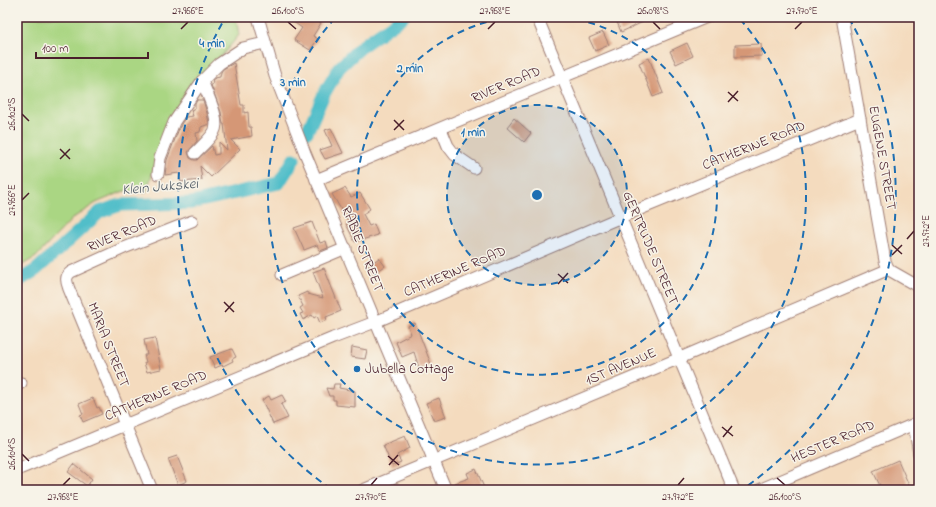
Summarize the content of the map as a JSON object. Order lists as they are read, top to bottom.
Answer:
{
  "streets": {
    "street": [
      "RIVER ROAD",
      "CATHERINE ROAD",
      "EUGENE STREET",
      "GERTRUDE STREET",
      "RABIE STREET",
      "MARIA STREET",
      "1ST AVENUE",
      "HESTER ROAD"
    ]
  },
  "crossings": [
    ["RIVER ROAD", "GERTRUDE STREET"],
    ["RIVER ROAD", "RABIE STREET"],
    ["RIVER ROAD", "MARIA STREET"],
    ["CATHERINE ROAD", "EUGENE STREET"],
    ["CATHERINE ROAD", "GERTRUDE STREET"],
    ["CATHERINE ROAD", "RABIE STREET"],
    ["CATHERINE ROAD", "MARIA STREET"],
    ["EUGENE STREET", "1ST AVENUE"],
    ["GERTRUDE STREET", "1ST AVENUE"],
    ["RABIE STREET", "1ST AVENUE"]
  ],
  "water": ["Klein Jukskei"],
  "places": ["Jubella Cottage"],
  "scale_bar": "100 m",
  "coordinates": [
    "27.966°E",
    "26.100°S",
    "27.968°E",
    "26.098°S",
    "27.970°E",
    "26.102°S",
    "27.972°E",
    "26.104°S"
  ],
  "rings": [
    "4 min",
    "2 min",
    "3 min",
    "1 min"
  ]
}
